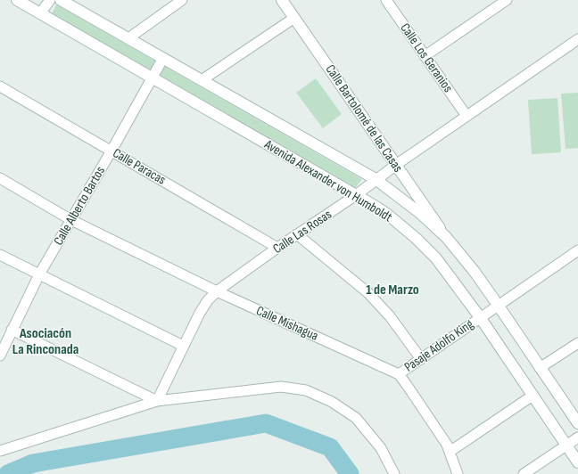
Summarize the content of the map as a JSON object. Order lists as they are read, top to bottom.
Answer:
{
  "streets": {
    "main road": ["Calle Bartolomé de las Casas", "Avenida Alexander von Humboldt"],
    "street": [
      "Calle Los Geranios",
      "Calle Paracas",
      "Calle Alberto Bartos",
      "Calle Las Rosas",
      "Calle Mishagua",
      "Pasaje Adolfo King"
    ]
  },
  "crossings": [
    ["Calle Los Geranios", "Calle Las Rosas"],
    ["Calle Bartolomé de las Casas", "Avenida Alexander von Humboldt"],
    ["Calle Bartolomé de las Casas", "Calle Las Rosas"],
    ["Calle Paracas", "Calle Alberto Bartos"],
    ["Calle Paracas", "Calle Las Rosas"],
    ["Avenida Alexander von Humboldt", "Calle Alberto Bartos"],
    ["Avenida Alexander von Humboldt", "Calle Las Rosas"],
    ["Avenida Alexander von Humboldt", "Pasaje Adolfo King"],
    ["Calle Alberto Bartos", "Calle Mishagua"],
    ["Calle Las Rosas", "Calle Mishagua"],
    ["Calle Mishagua", "Pasaje Adolfo King"]
  ],
  "districts": ["1 de Marzo", "Asociacón La Rinconada"]
}
